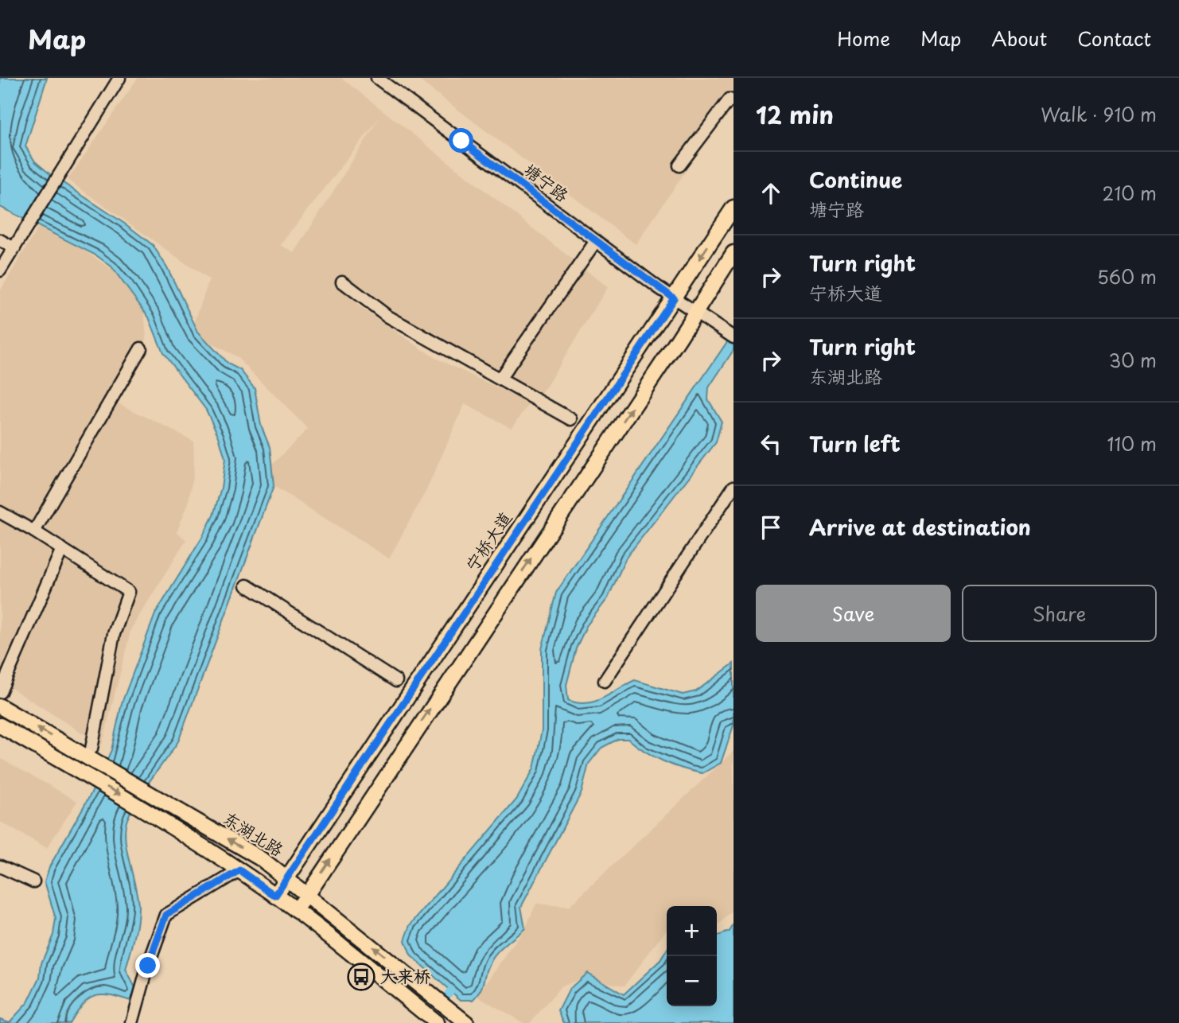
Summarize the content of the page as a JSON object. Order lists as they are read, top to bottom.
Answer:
{
  "streets": {
    "main road": ["宁桥大道", "东湖北路"],
    "street": ["塘宁路"]
  },
  "crossings": [
    ["塘宁路", "宁桥大道"],
    ["宁桥大道", "东湖北路"]
  ],
  "places": {
    "bus stop": ["大来桥"]
  },
  "page": {
    "header": "Map",
    "nav": [
      "Home",
      "Map",
      "About",
      "Contact"
    ],
    "heading": ["12 min", "Walk · 910 m"],
    "list": [
      ["Continue", "塘宁路", "210 m"],
      ["Turn right", "宁桥大道", "560 m"],
      ["Turn right", "东湖北路", "30 m"],
      ["Turn left", "110 m"],
      "Arrive at destination"
    ],
    "buttons": ["Save", "Share"],
    "map_buttons": ["+", "−"]
  }
}
